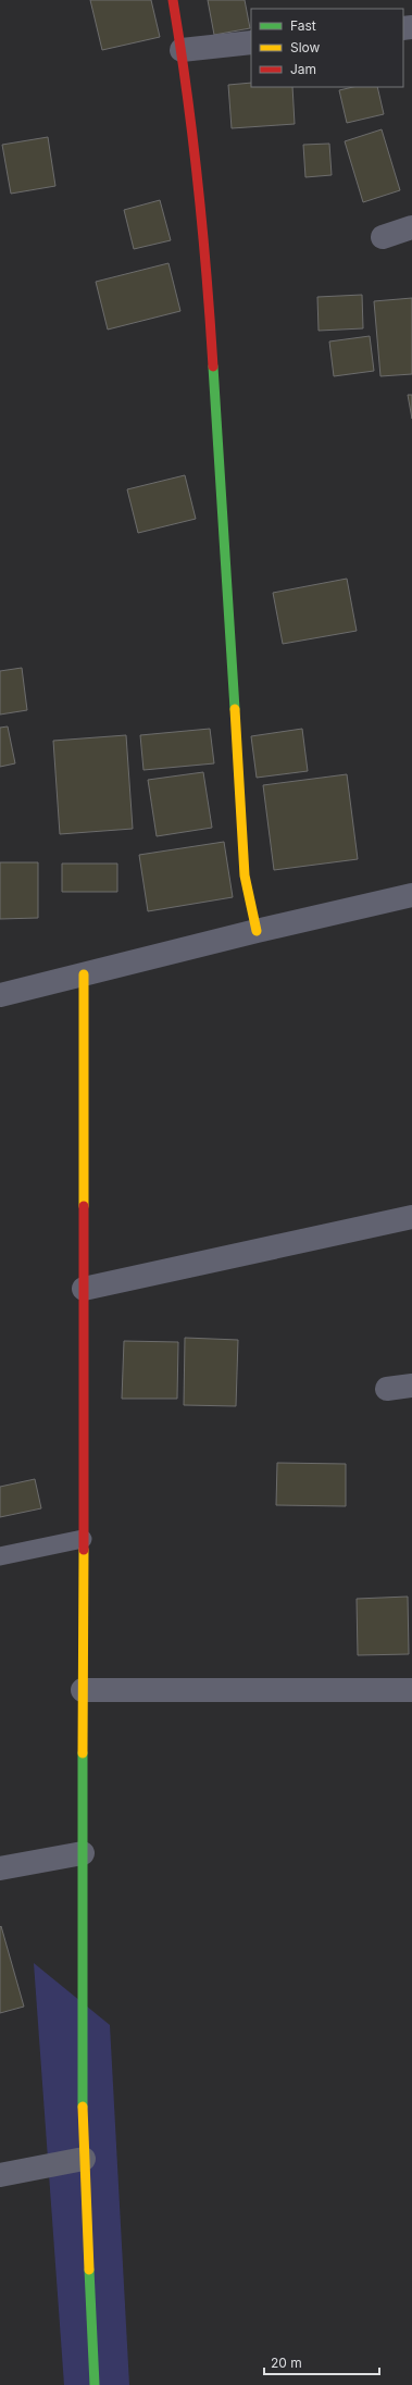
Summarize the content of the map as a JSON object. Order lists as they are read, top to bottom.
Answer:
{
  "legend": ["Fast", "Slow", "Jam"],
  "scale_bar": "20 m"
}
